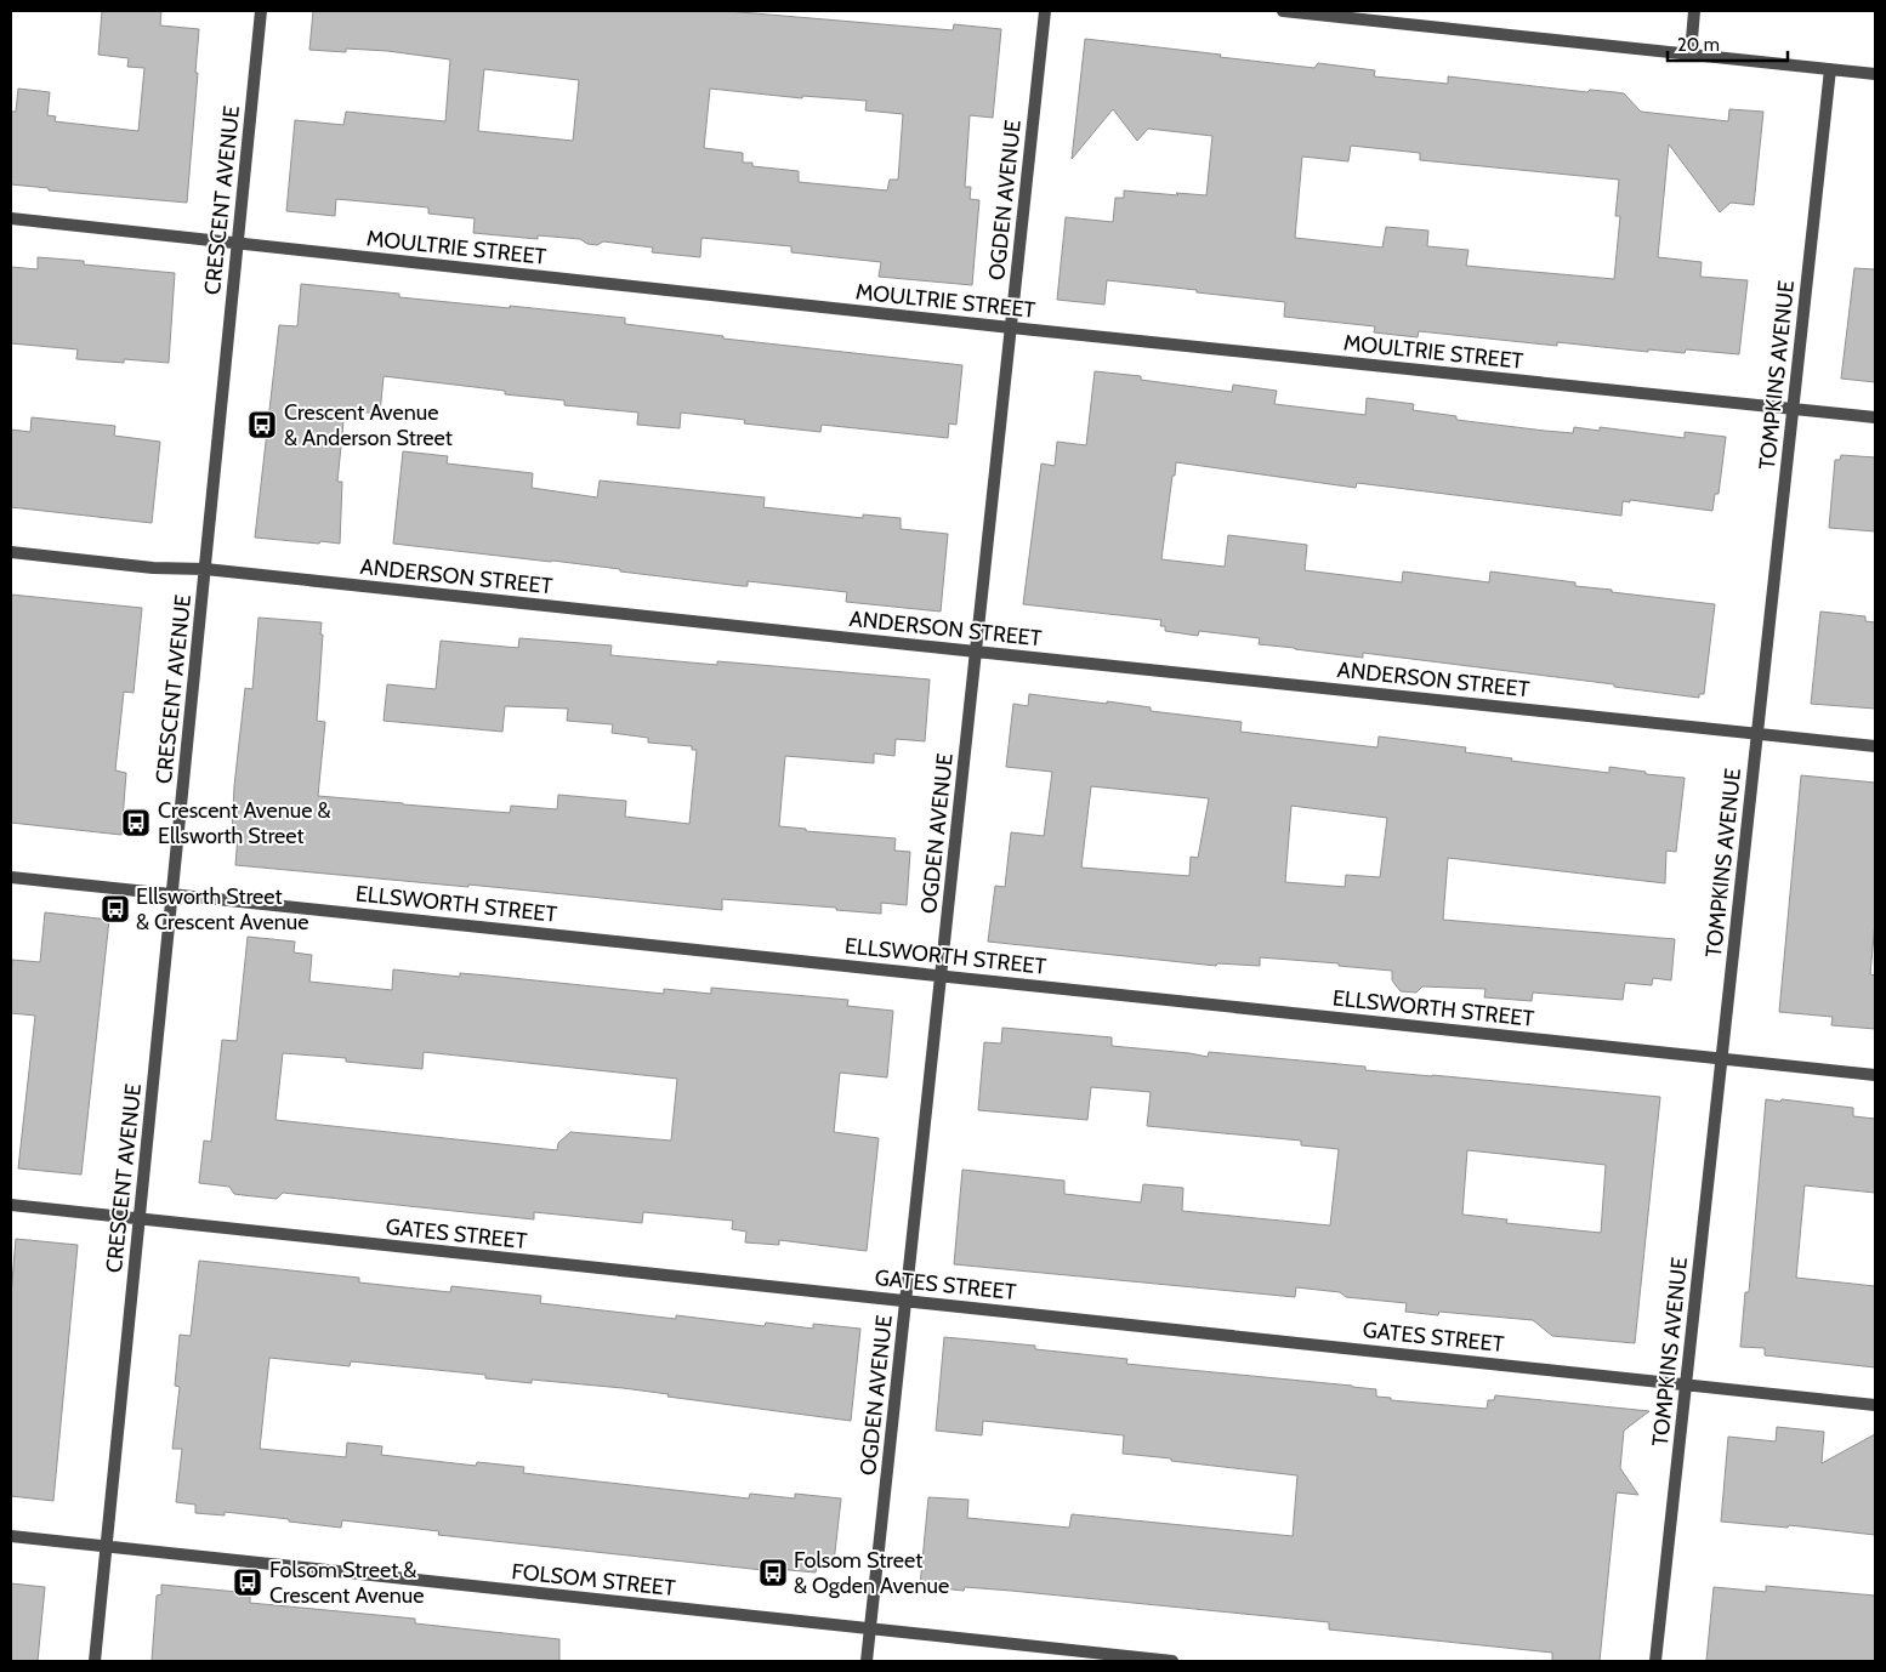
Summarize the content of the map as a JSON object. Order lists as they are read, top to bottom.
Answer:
{
  "streets": {
    "street": [
      "CRESCENT AVENUE",
      "OGDEN AVENUE",
      "MOULTRIE STREET",
      "TOMPKINS AVENUE",
      "ANDERSON STREET",
      "ELLSWORTH STREET",
      "GATES STREET",
      "FOLSOM STREET"
    ]
  },
  "crossings": [
    ["CRESCENT AVENUE", "MOULTRIE STREET"],
    ["CRESCENT AVENUE", "ANDERSON STREET"],
    ["CRESCENT AVENUE", "ELLSWORTH STREET"],
    ["CRESCENT AVENUE", "GATES STREET"],
    ["CRESCENT AVENUE", "FOLSOM STREET"],
    ["OGDEN AVENUE", "MOULTRIE STREET"],
    ["OGDEN AVENUE", "ANDERSON STREET"],
    ["OGDEN AVENUE", "ELLSWORTH STREET"],
    ["OGDEN AVENUE", "GATES STREET"],
    ["OGDEN AVENUE", "FOLSOM STREET"],
    ["MOULTRIE STREET", "TOMPKINS AVENUE"],
    ["TOMPKINS AVENUE", "ANDERSON STREET"],
    ["TOMPKINS AVENUE", "ELLSWORTH STREET"],
    ["TOMPKINS AVENUE", "GATES STREET"]
  ],
  "places": {
    "bus stop": [
      "Crescent Avenue & Anderson Street",
      "Crescent Avenue & Ellsworth Street",
      "Ellsworth Street & Crescent Avenue",
      "Folsom Street & Ogden Avenue",
      "Folsom Street & Crescent Avenue"
    ]
  },
  "scale_bar": "20 m"
}
